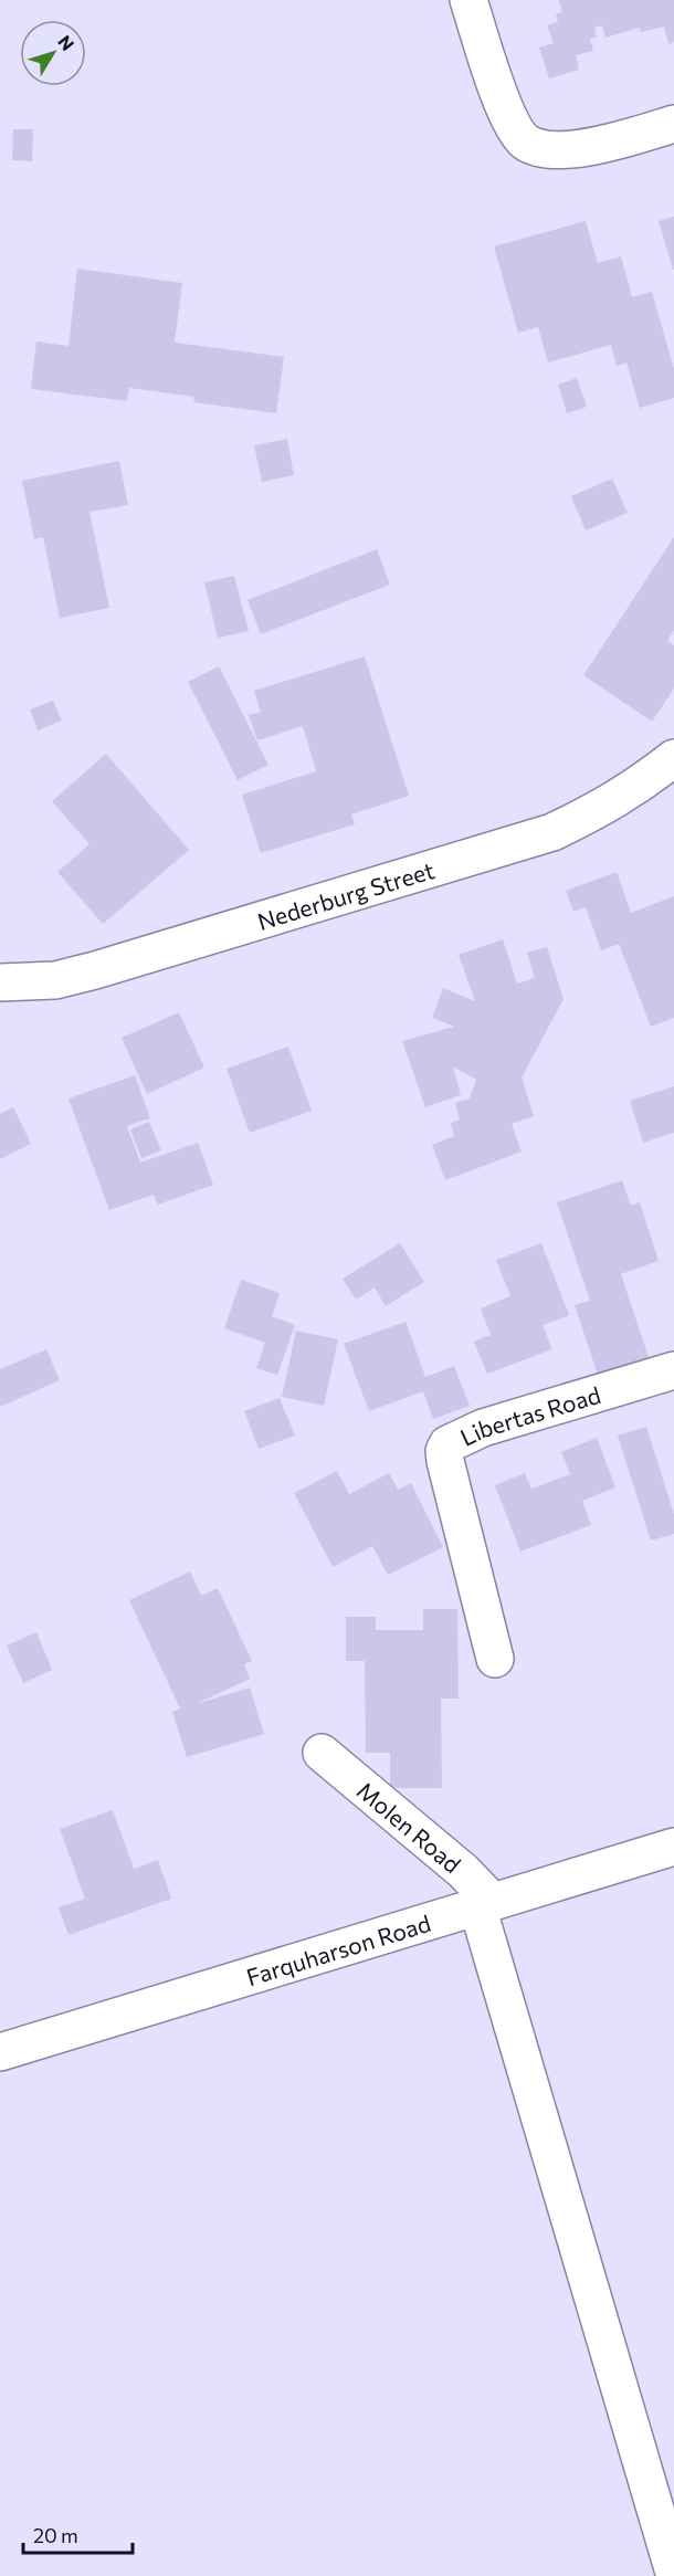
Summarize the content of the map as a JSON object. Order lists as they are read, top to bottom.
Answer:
{
  "streets": {
    "street": [
      "Nederburg Street",
      "Libertas Road",
      "Molen Road",
      "Farquharson Road"
    ]
  },
  "crossings": [
    ["Molen Road", "Farquharson Road"]
  ],
  "scale_bar": "20 m",
  "north": "top right"
}
